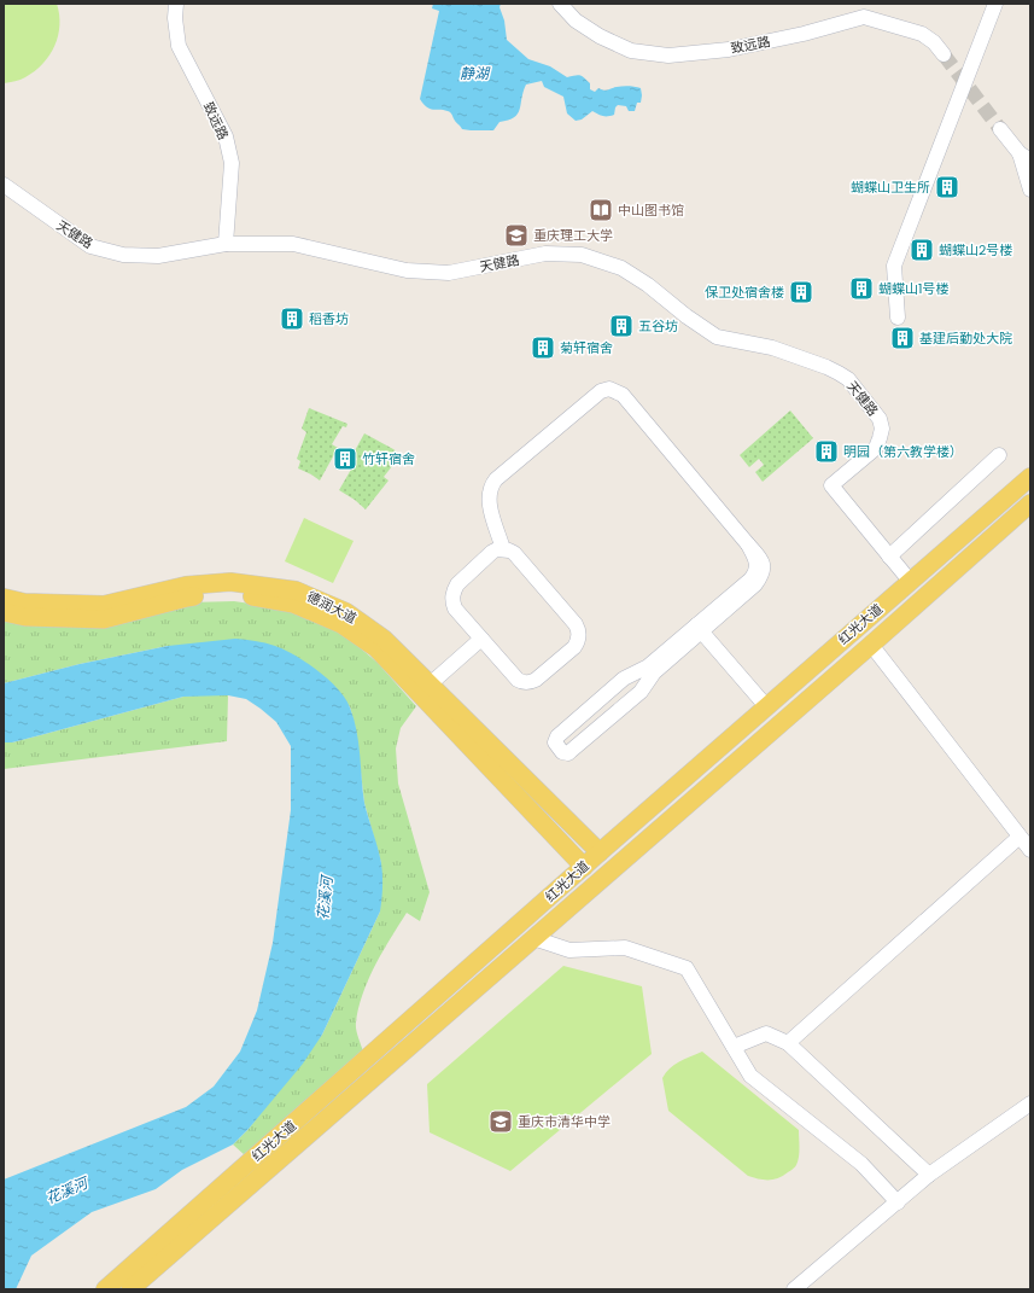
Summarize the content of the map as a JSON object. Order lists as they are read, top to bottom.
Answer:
{
  "streets": {
    "main road": ["德润大道", "红光大道"],
    "street": ["致远路", "天健路"]
  },
  "crossings": [
    ["致远路", "天健路"],
    ["德润大道", "红光大道"]
  ],
  "water": ["静湖", "花溪河"],
  "places": {
    "building": [
      "蝴蝶山卫生所",
      "蝴蝶山2号楼",
      "蝴蝶山1号楼",
      "保卫处宿舍楼",
      "稻香坊",
      "五谷坊",
      "基建后勤处大院",
      "菊轩宿舍",
      "明园（第六教学楼）",
      "竹轩宿舍"
    ],
    "library": ["中山图书馆"],
    "school or university": ["重庆理工大学", "重庆市清华中学"]
  }
}
